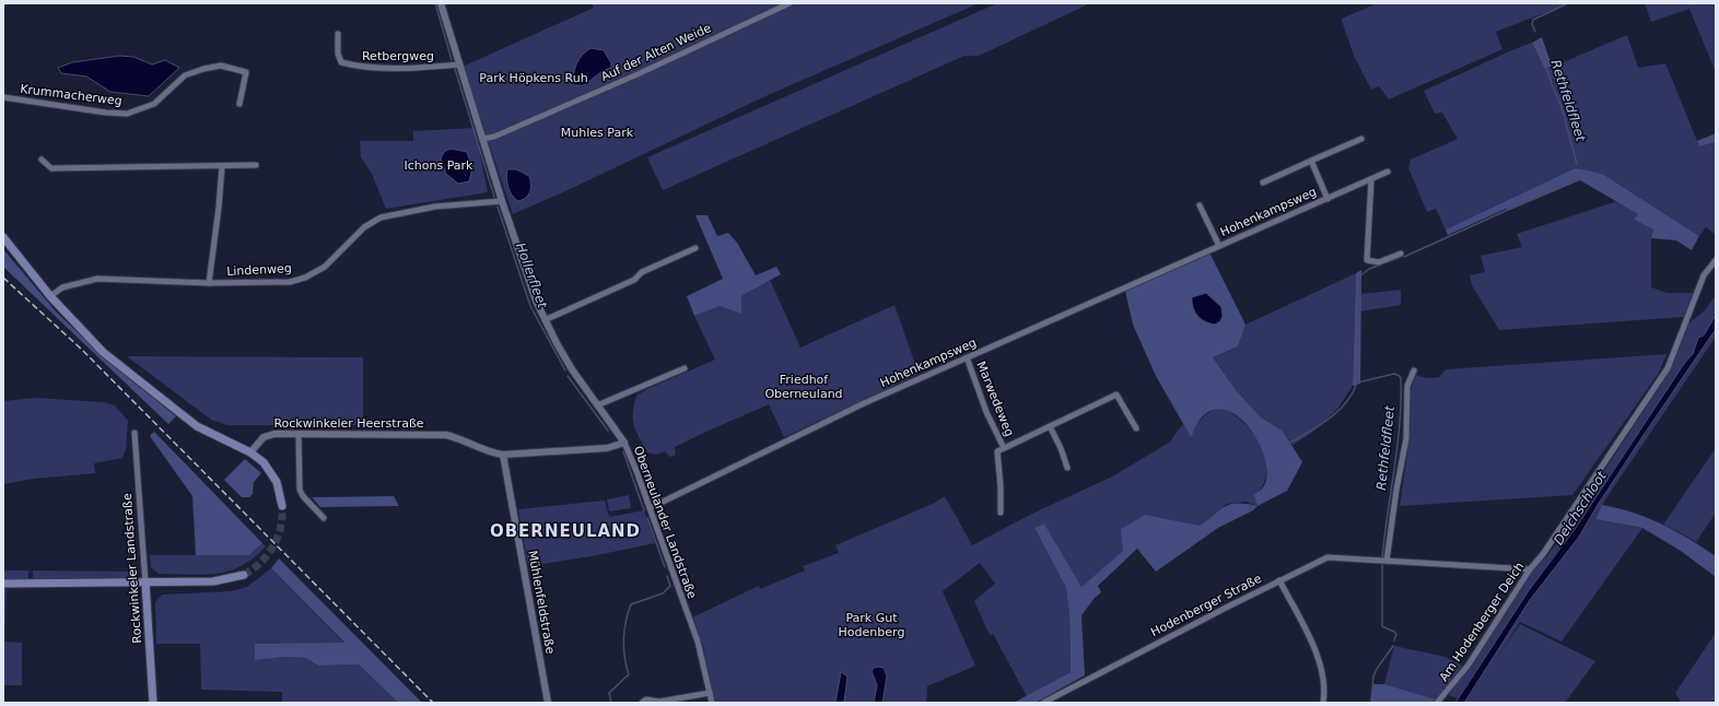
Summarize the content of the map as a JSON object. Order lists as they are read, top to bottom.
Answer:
{
  "streets": {
    "main road": ["Rockwinkeler Landstraße"],
    "street": [
      "Auf der Alten Weide",
      "Retbergweg",
      "Krummacherweg",
      "Hohenkampsweg",
      "Lindenweg",
      "Marwedeweg",
      "Rockwinkeler Heerstraße",
      "Oberneulander Landstraße",
      "Mühlenfeldstraße",
      "Hodenberger Straße",
      "Am Hodenberger Deich"
    ]
  },
  "crossings": [
    ["Auf der Alten Weide", "Oberneulander Landstraße"],
    ["Retbergweg", "Oberneulander Landstraße"],
    ["Hohenkampsweg", "Marwedeweg"],
    ["Hohenkampsweg", "Oberneulander Landstraße"],
    ["Lindenweg", "Oberneulander Landstraße"],
    ["Rockwinkeler Heerstraße", "Oberneulander Landstraße"],
    ["Rockwinkeler Heerstraße", "Mühlenfeldstraße"],
    ["Hodenberger Straße", "Am Hodenberger Deich"]
  ],
  "districts": ["OBERNEULAND"],
  "water": ["Rethfeldfleet", "Hollerfleet", "Deichschloot"],
  "parks": [
    "Park Höpkens Ruh",
    "Muhles Park",
    "Ichons Park",
    "Friedhof Oberneuland",
    "Park Gut Hodenberg"
  ]
}
